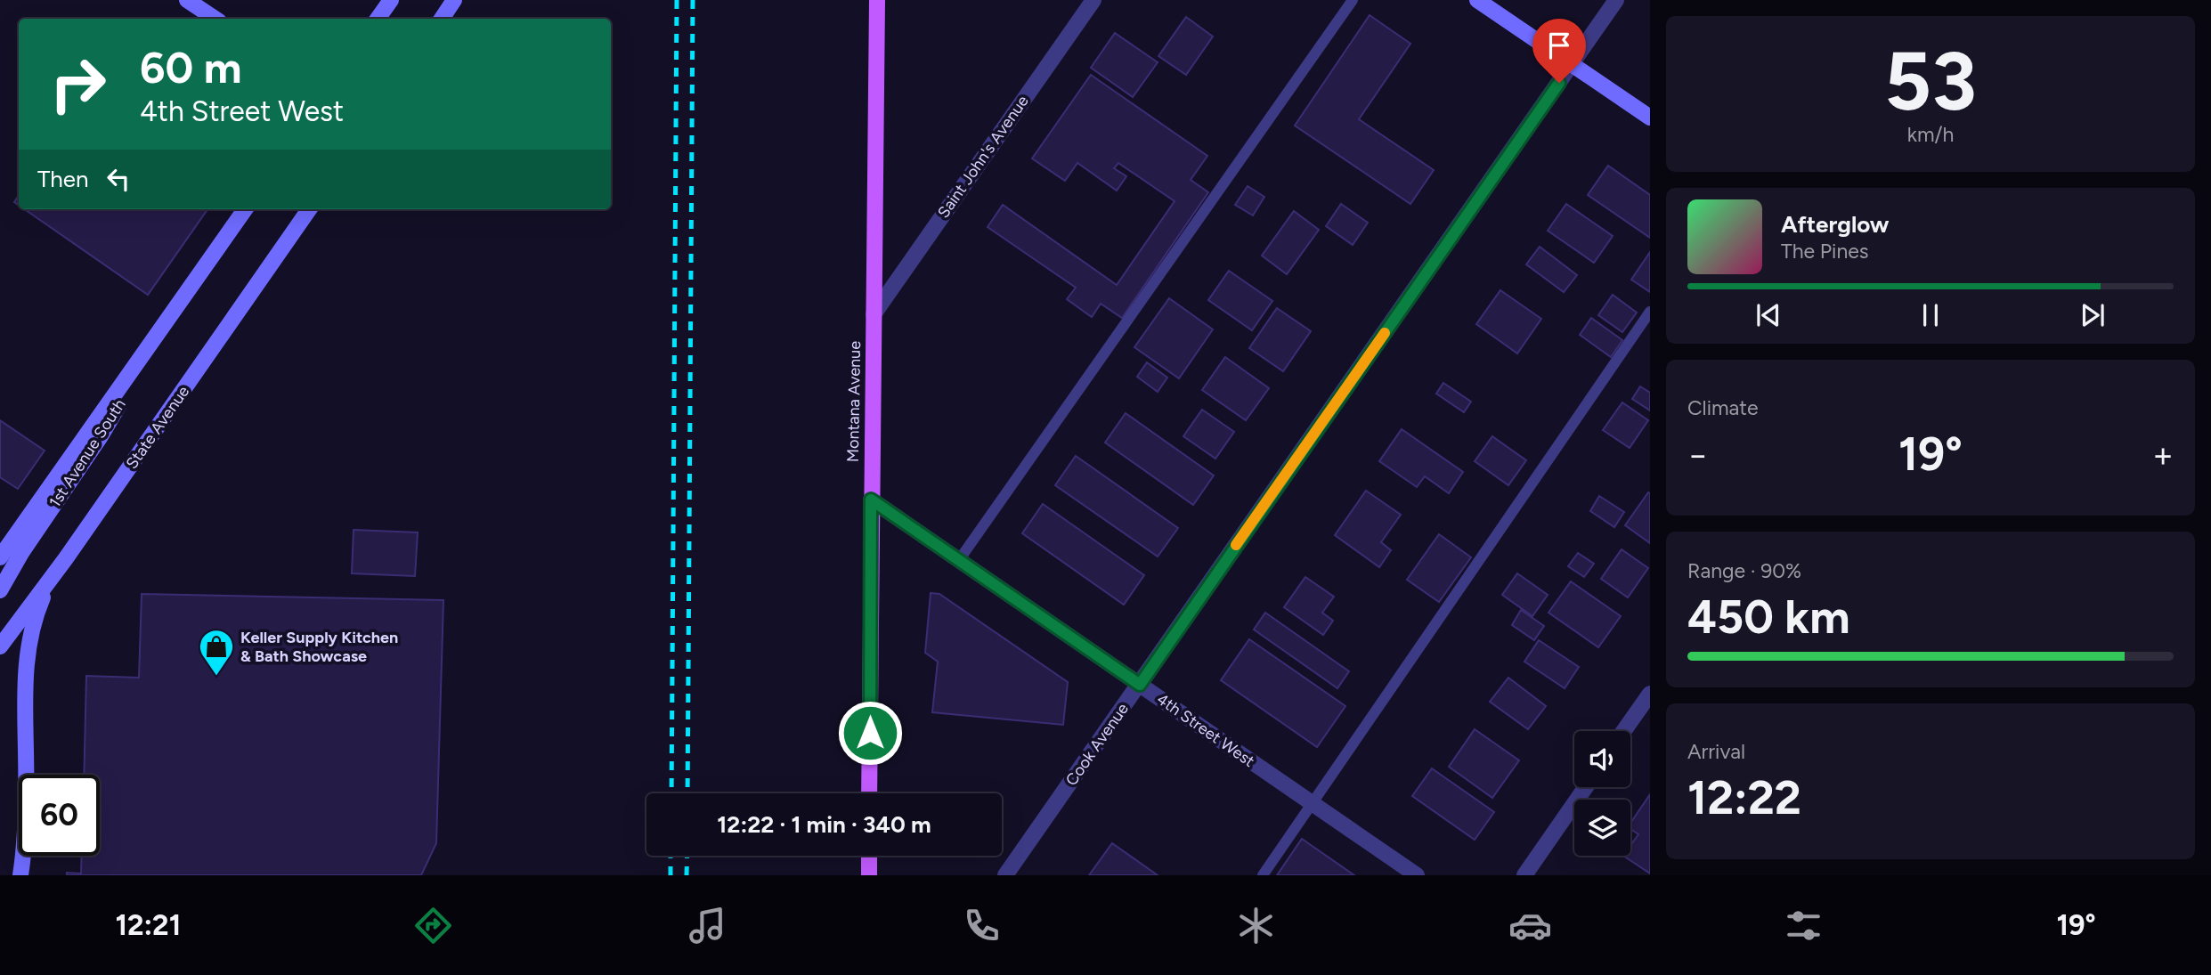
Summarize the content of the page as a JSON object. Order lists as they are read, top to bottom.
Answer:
{
  "streets": {
    "main road": ["Montana Avenue", "State Avenue", "1st Avenue South"],
    "street": ["Saint John's Avenue", "4th Street West", "Cook Avenue"]
  },
  "crossings": [
    ["Saint John's Avenue", "Montana Avenue"],
    ["Montana Avenue", "4th Street West"],
    ["4th Street West", "Cook Avenue"]
  ],
  "places": {
    "shop": ["Keller Supply Kitchen & Bath Showcase"]
  },
  "page": {
    "tile": [
      ["53", "km/h"],
      "Climate",
      ["Range · 90%", "450 km"],
      ["Arrival", "12:22"]
    ],
    "turn": ["60 m", "4th Street West"],
    "then": "Then",
    "song": ["Afterglow", "The Pines"],
    "heat": ["−", "19°", "+"],
    "limit": "60",
    "trip": "12:22 · 1 min · 340 m",
    "tabs": ["12:21", "19°"]
  }
}
